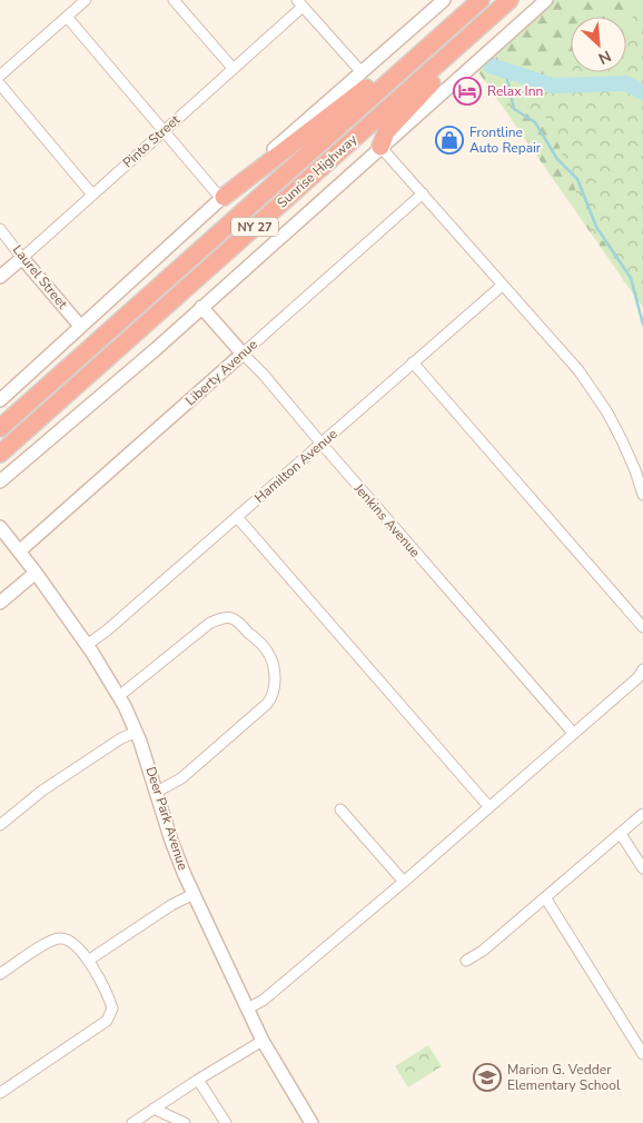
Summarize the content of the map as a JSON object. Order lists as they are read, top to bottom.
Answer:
{
  "streets": {
    "highway": ["Sunrise Highway", "NY 27"],
    "main road": [
      "Pinto Street",
      "Laurel Street",
      "Liberty Avenue",
      "Jenkins Avenue",
      "Deer Park Avenue"
    ],
    "street": ["Hamilton Avenue"]
  },
  "crossings": [
    ["Pinto Street", "Laurel Street"],
    ["Sunrise Highway", "Jenkins Avenue"],
    ["Liberty Avenue", "Jenkins Avenue"],
    ["Liberty Avenue", "Deer Park Avenue"],
    ["Hamilton Avenue", "Jenkins Avenue"],
    ["Hamilton Avenue", "Deer Park Avenue"]
  ],
  "places": {
    "hotel": ["Relax Inn"],
    "shop": ["Frontline Auto Repair"],
    "school or university": ["Marion G. Vedder Elementary School"]
  },
  "north": "bottom right"
}
